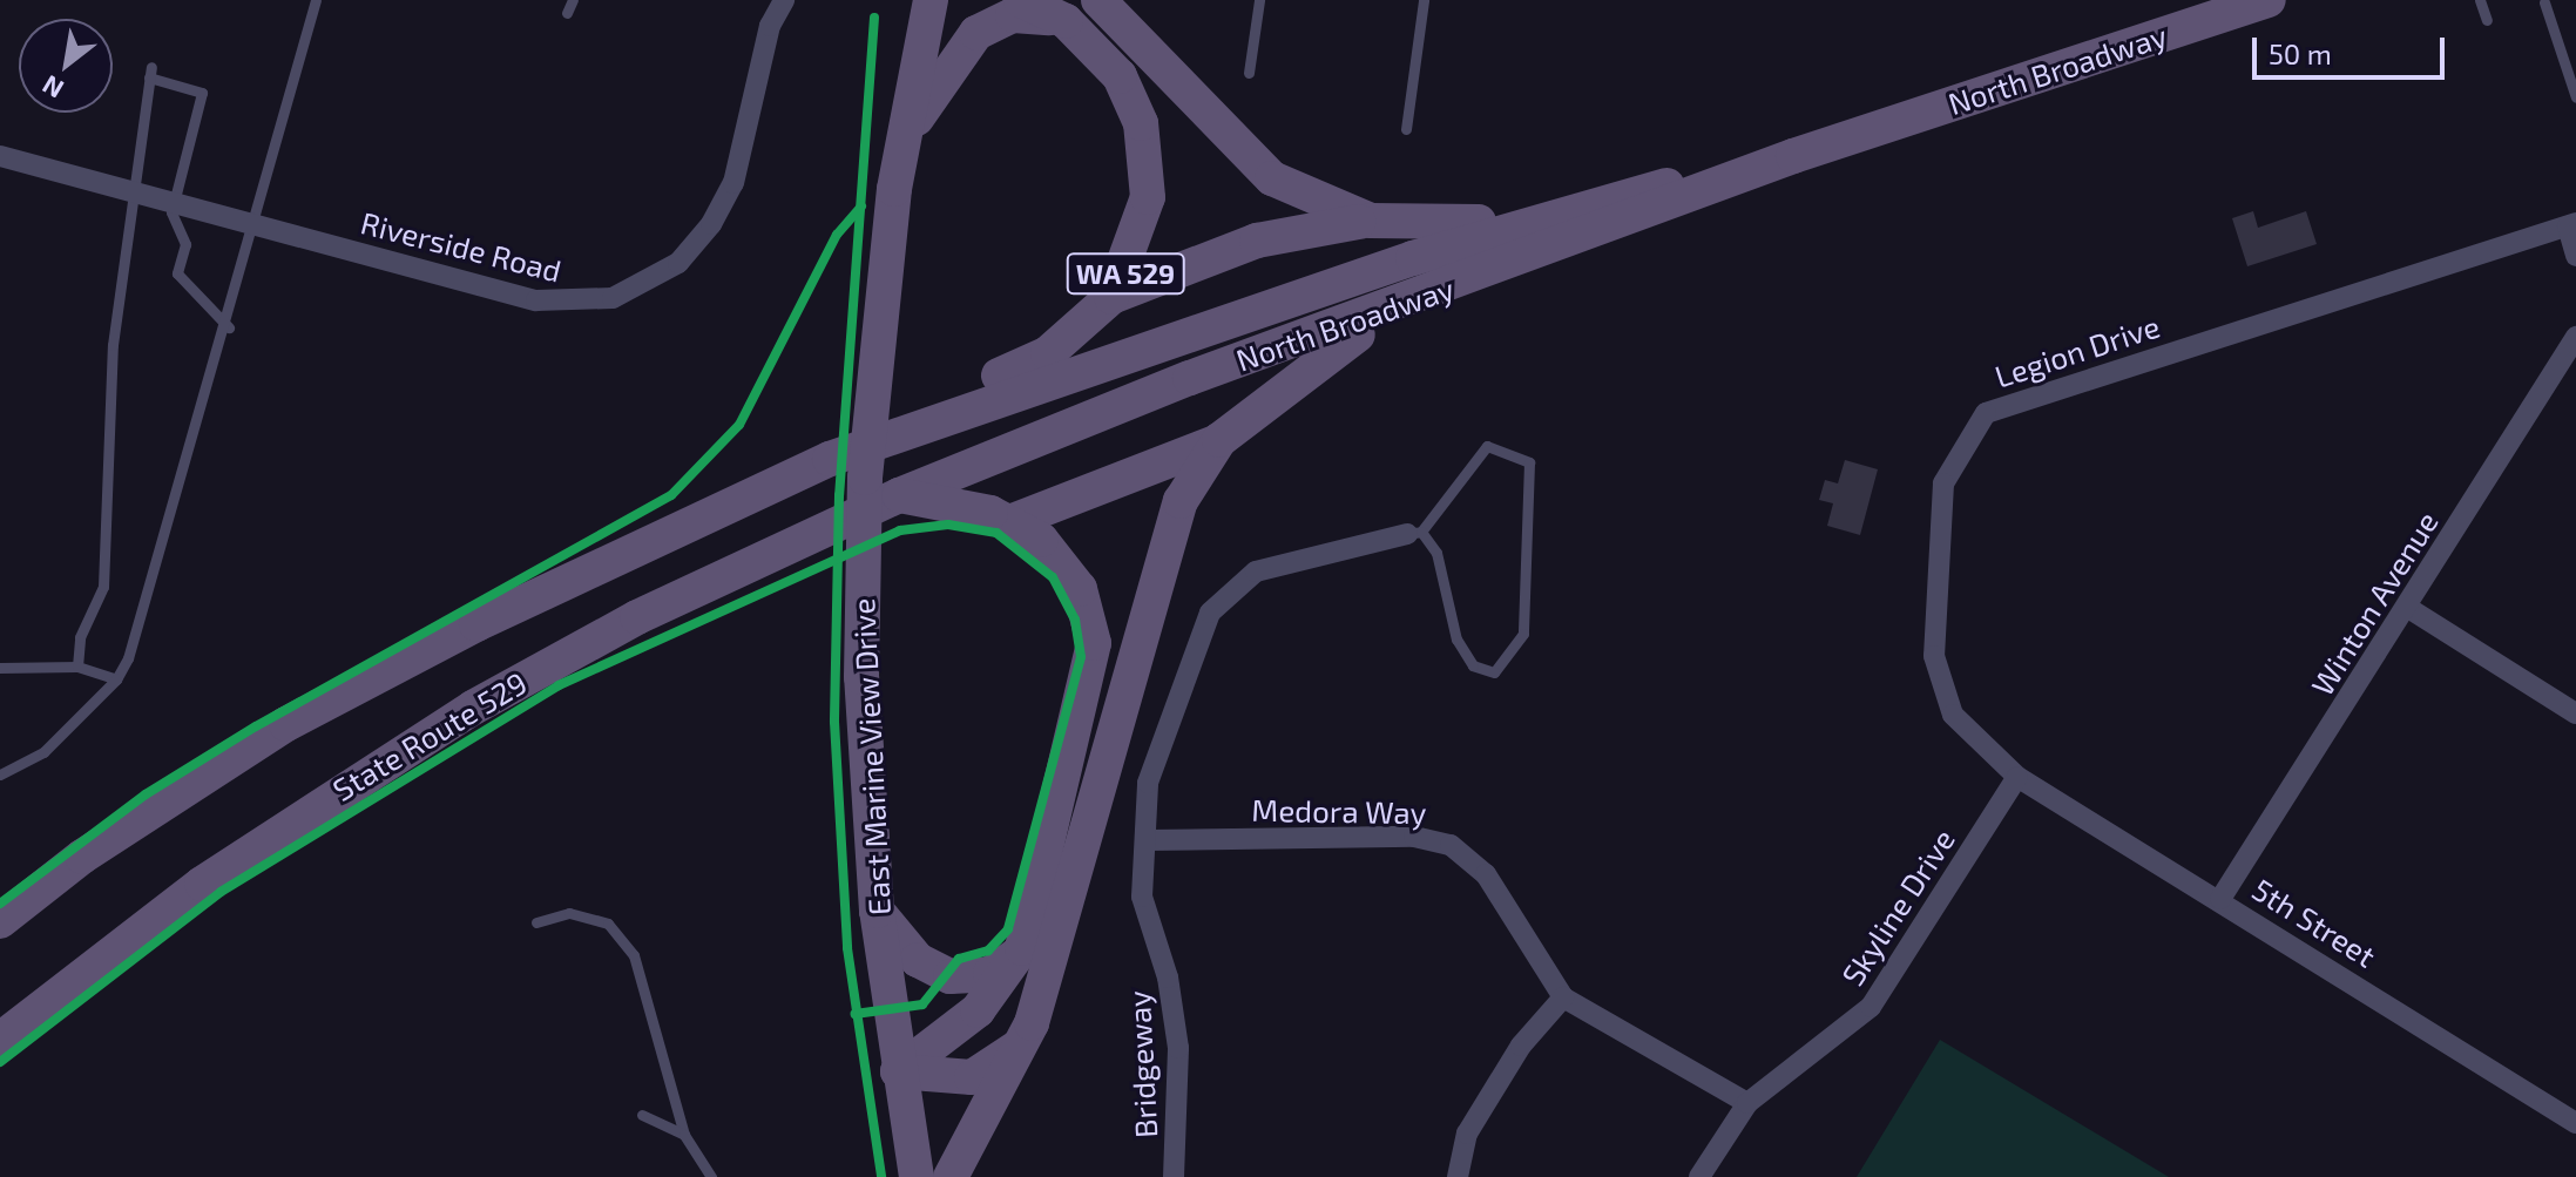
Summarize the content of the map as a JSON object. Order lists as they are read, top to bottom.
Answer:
{
  "streets": {
    "main road": [
      "North Broadway",
      "WA 529",
      "State Route 529",
      "East Marine View Drive"
    ],
    "street": [
      "Riverside Road",
      "Legion Drive",
      "Winton Avenue",
      "Medora Way",
      "Skyline Drive",
      "5th Street",
      "Bridgeway"
    ]
  },
  "crossings": [
    ["North Broadway", "WA 529"],
    ["North Broadway", "State Route 529"],
    ["Legion Drive", "Skyline Drive"],
    ["Legion Drive", "5th Street"],
    ["Winton Avenue", "5th Street"],
    ["Medora Way", "Skyline Drive"],
    ["Medora Way", "Bridgeway"],
    ["Skyline Drive", "5th Street"]
  ],
  "scale_bar": "50 m",
  "north": "bottom left"
}
